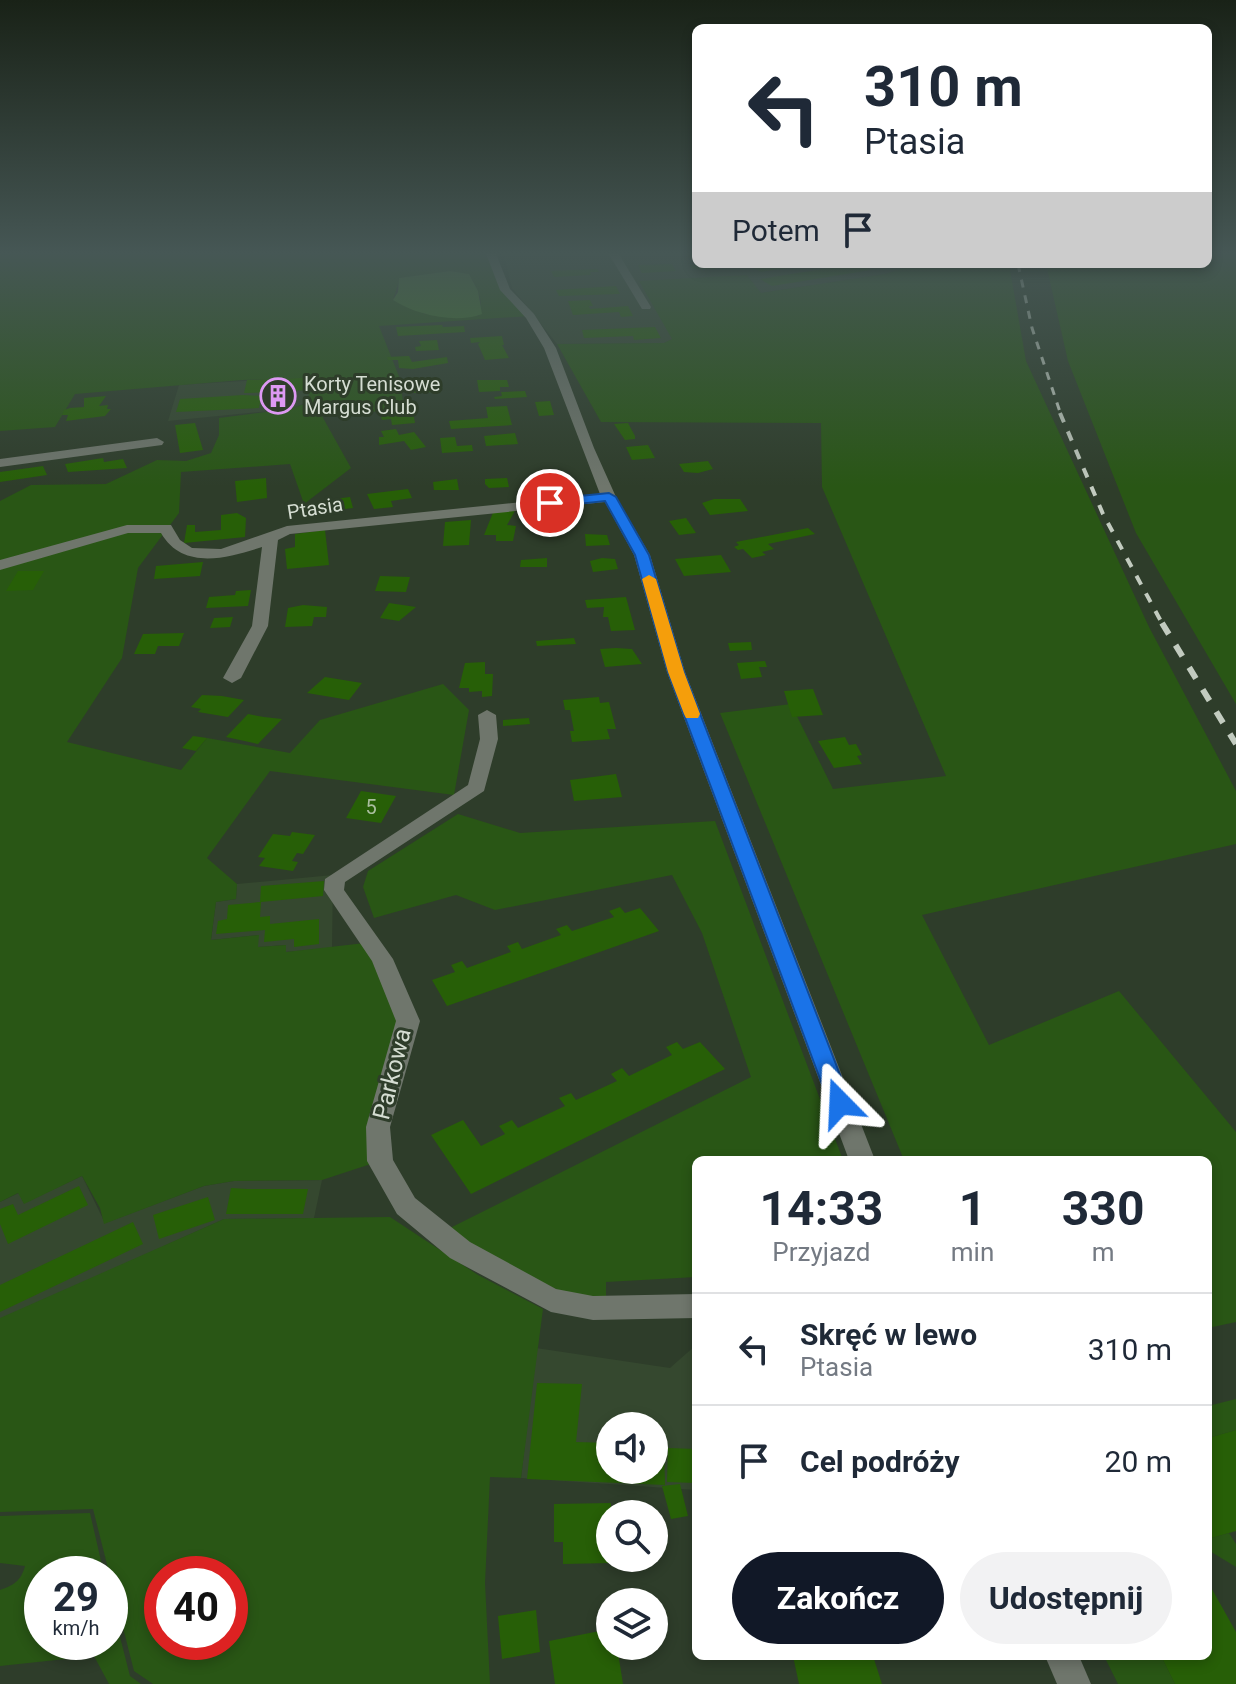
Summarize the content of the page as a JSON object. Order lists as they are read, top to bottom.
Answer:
{
  "streets": {
    "street": ["Ptasia", "Parkowa"]
  },
  "places": {
    "building": ["Korty Tenisowe Margus Club"]
  },
  "house_numbers": ["5"],
  "page": {
    "turn": ["310 m", "Ptasia"],
    "then": "Potem",
    "eta": [
      "14:33",
      "Przyjazd",
      "1",
      "min",
      "330",
      "m"
    ],
    "list": [
      {
        "name": "Skręć w lewo",
        "note": "Ptasia",
        "value": "310 m"
      },
      {
        "name": "Cel podróży",
        "value": "20 m"
      }
    ],
    "buttons": ["Zakończ", "Udostępnij"],
    "speed": "29 km/h",
    "limit": "40"
  }
}
